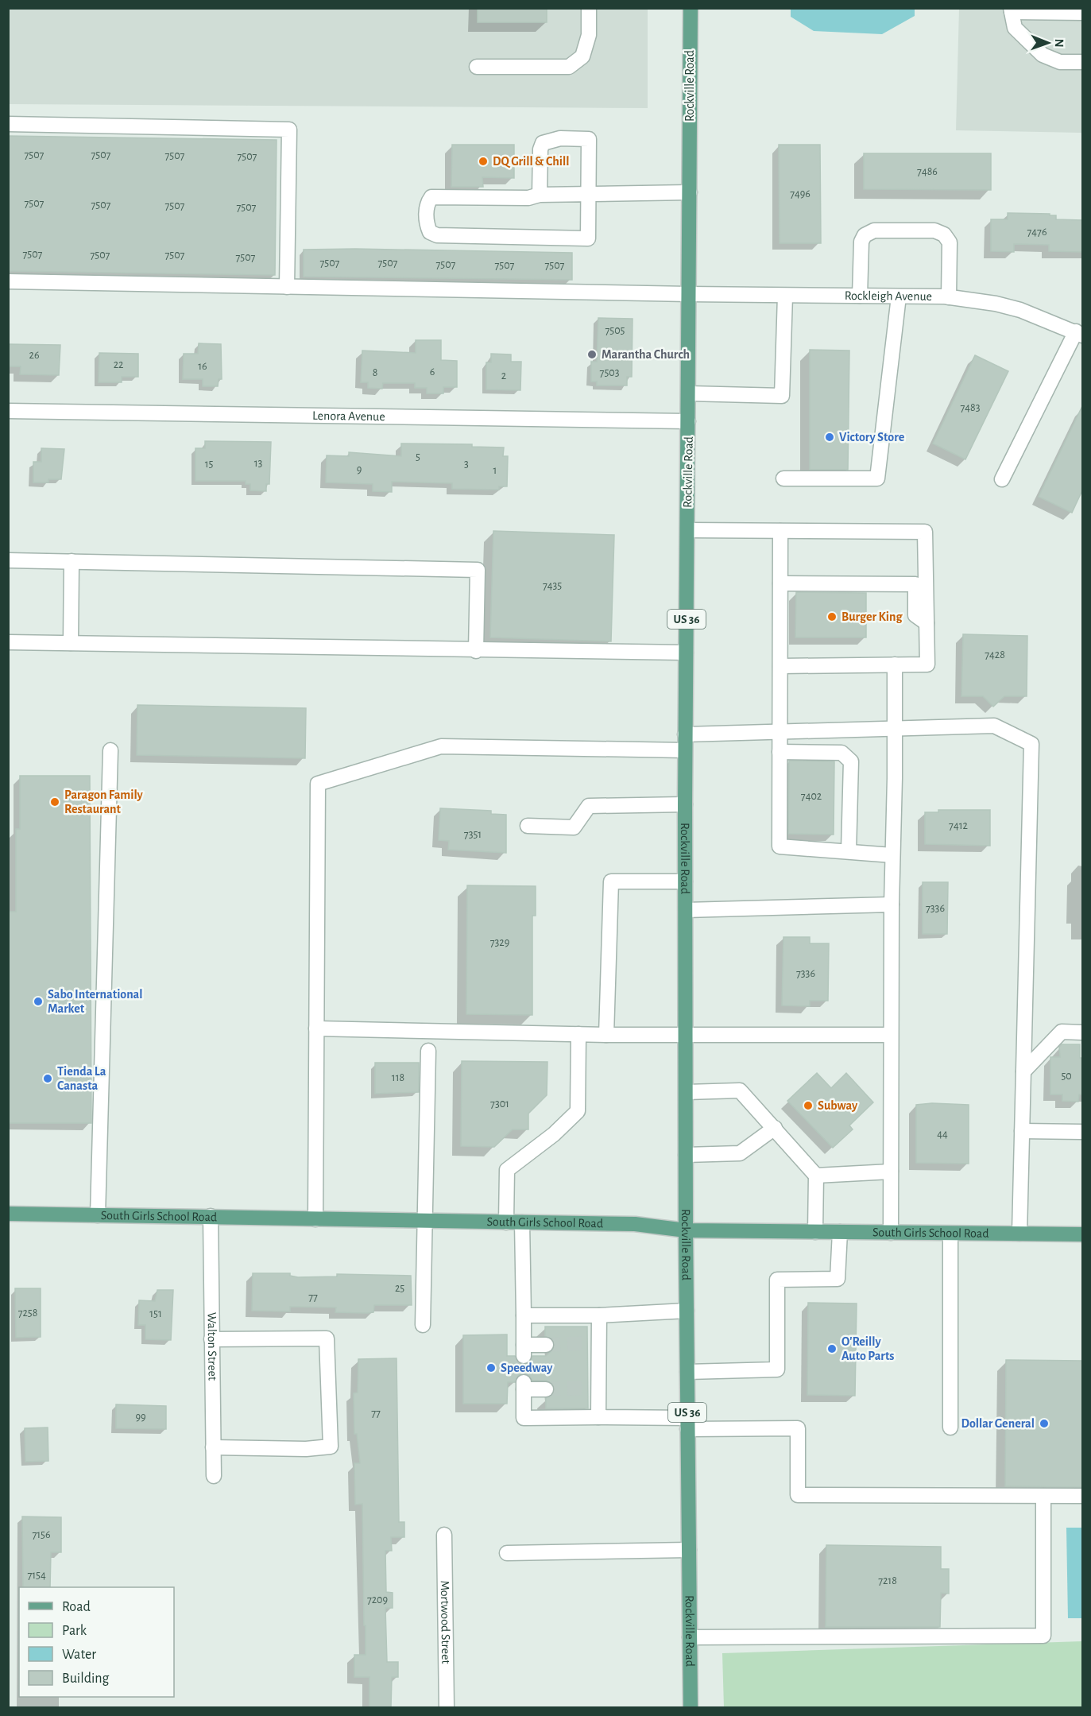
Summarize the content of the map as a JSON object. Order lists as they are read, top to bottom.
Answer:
{
  "streets": {
    "main road": ["Rockville Road", "US 36", "South Girls School Road"],
    "street": [
      "Rockleigh Avenue",
      "Lenora Avenue",
      "Walton Street",
      "Mortwood Street"
    ]
  },
  "crossings": [
    ["Rockville Road", "Rockleigh Avenue"],
    ["Rockville Road", "Lenora Avenue"],
    ["Rockville Road", "South Girls School Road"],
    ["South Girls School Road", "Walton Street"]
  ],
  "places": [
    "DQ Grill & Chill",
    "Marantha Church",
    "Victory Store",
    "Burger King",
    "Paragon Family Restaurant",
    "Sabo International Market",
    "Tienda La Canasta",
    "Subway",
    "O'Reilly Auto Parts",
    "Speedway",
    "Dollar General"
  ],
  "house_numbers": [
    "7507",
    "7507",
    "7507",
    "7507",
    "7486",
    "7496",
    "7507",
    "7507",
    "7507",
    "7507",
    "7476",
    "7507",
    "7507",
    "7507",
    "7507",
    "7507",
    "7507",
    "7507",
    "7507",
    "7507",
    "7505",
    "26",
    "22",
    "16",
    "6",
    "8",
    "7503",
    "2",
    "7483",
    "5",
    "13",
    "15",
    "3",
    "9",
    "1",
    "7435",
    "7428",
    "7402",
    "7412",
    "7351",
    "7336",
    "7329",
    "7336",
    "50",
    "118",
    "7301",
    "44",
    "25",
    "77",
    "7258",
    "151",
    "77",
    "99",
    "7156",
    "7154",
    "7218",
    "7209"
  ],
  "legend": [
    "Road",
    "Park",
    "Water",
    "Building"
  ],
  "north": "right"
}
